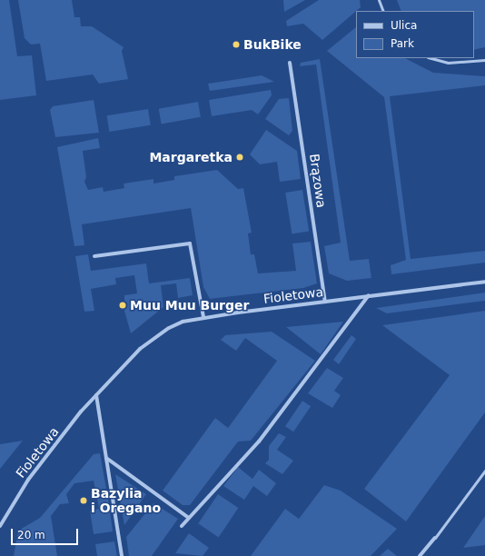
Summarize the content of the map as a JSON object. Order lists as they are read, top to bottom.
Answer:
{
  "streets": {
    "street": ["Brązowa", "Fioletowa"]
  },
  "crossings": [
    ["Brązowa", "Fioletowa"]
  ],
  "places": [
    "BukBike",
    "Margaretka",
    "Muu Muu Burger",
    "Bazylia i Oregano"
  ],
  "legend": ["Ulica", "Park"],
  "scale_bar": "20 m"
}
